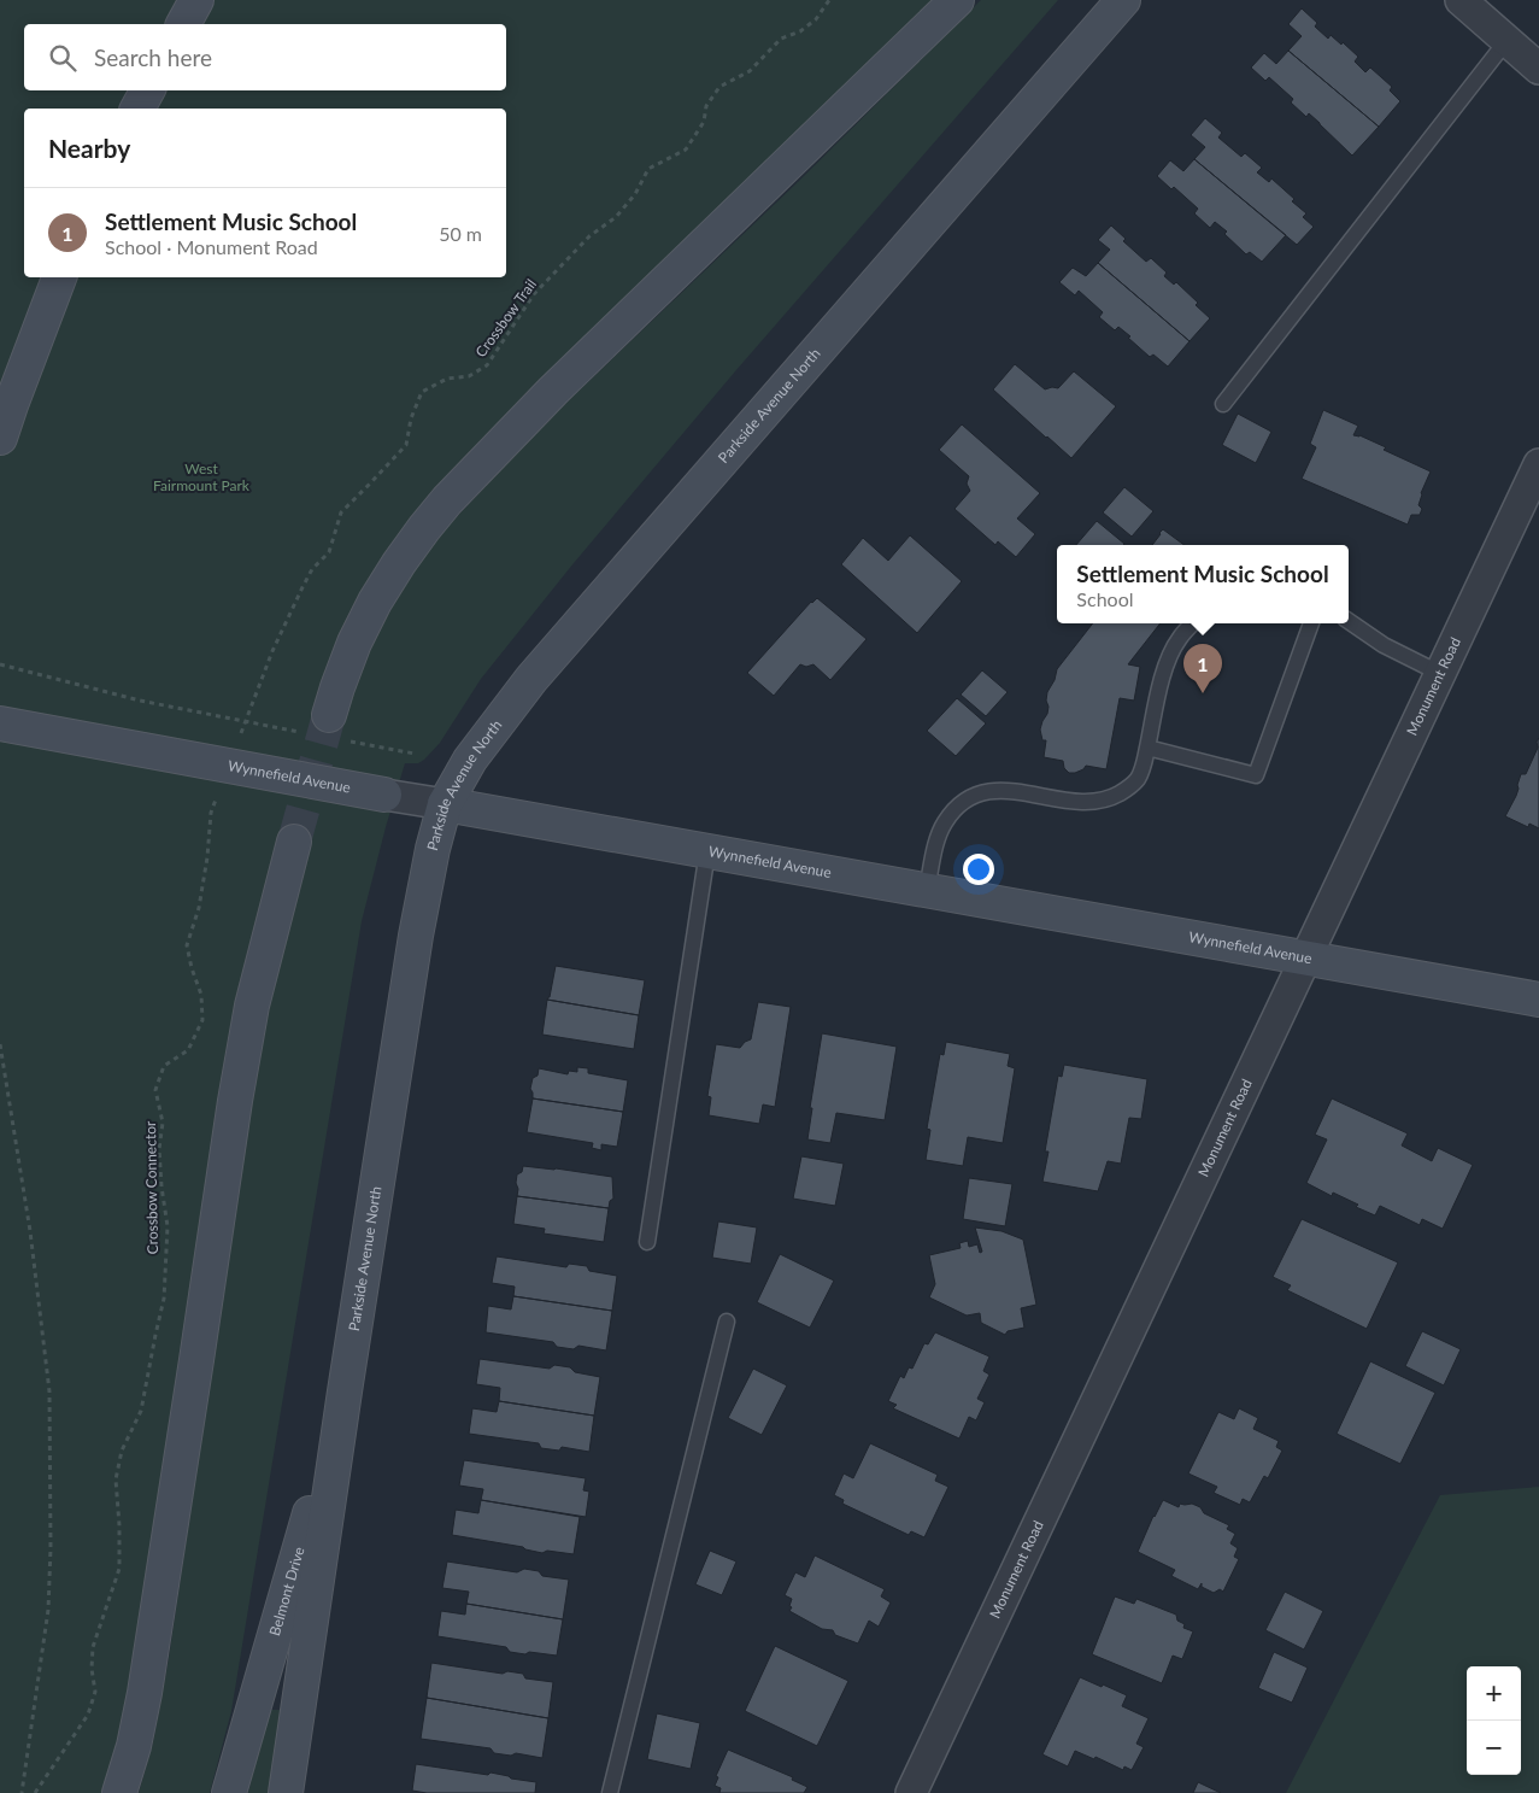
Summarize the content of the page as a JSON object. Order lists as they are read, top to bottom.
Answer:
{
  "streets": {
    "main road": ["Parkside Avenue North", "Wynnefield Avenue", "Belmont Drive"],
    "street": ["Monument Road"],
    "path": ["Crossbow Trail", "Crossbow Connector"]
  },
  "crossings": [
    ["Parkside Avenue North", "Wynnefield Avenue"],
    ["Parkside Avenue North", "Belmont Drive"],
    ["Monument Road", "Wynnefield Avenue"]
  ],
  "parks": ["West Fairmount Park"],
  "page": {
    "search": "Search here",
    "heading": "Nearby",
    "list": [
      {
        "mark": "1",
        "name": "Settlement Music School",
        "note": "School · Monument Road",
        "value": "50 m"
      }
    ],
    "popup": ["Settlement Music School", "School"],
    "pins": "1",
    "map_buttons": ["+", "−"]
  }
}
